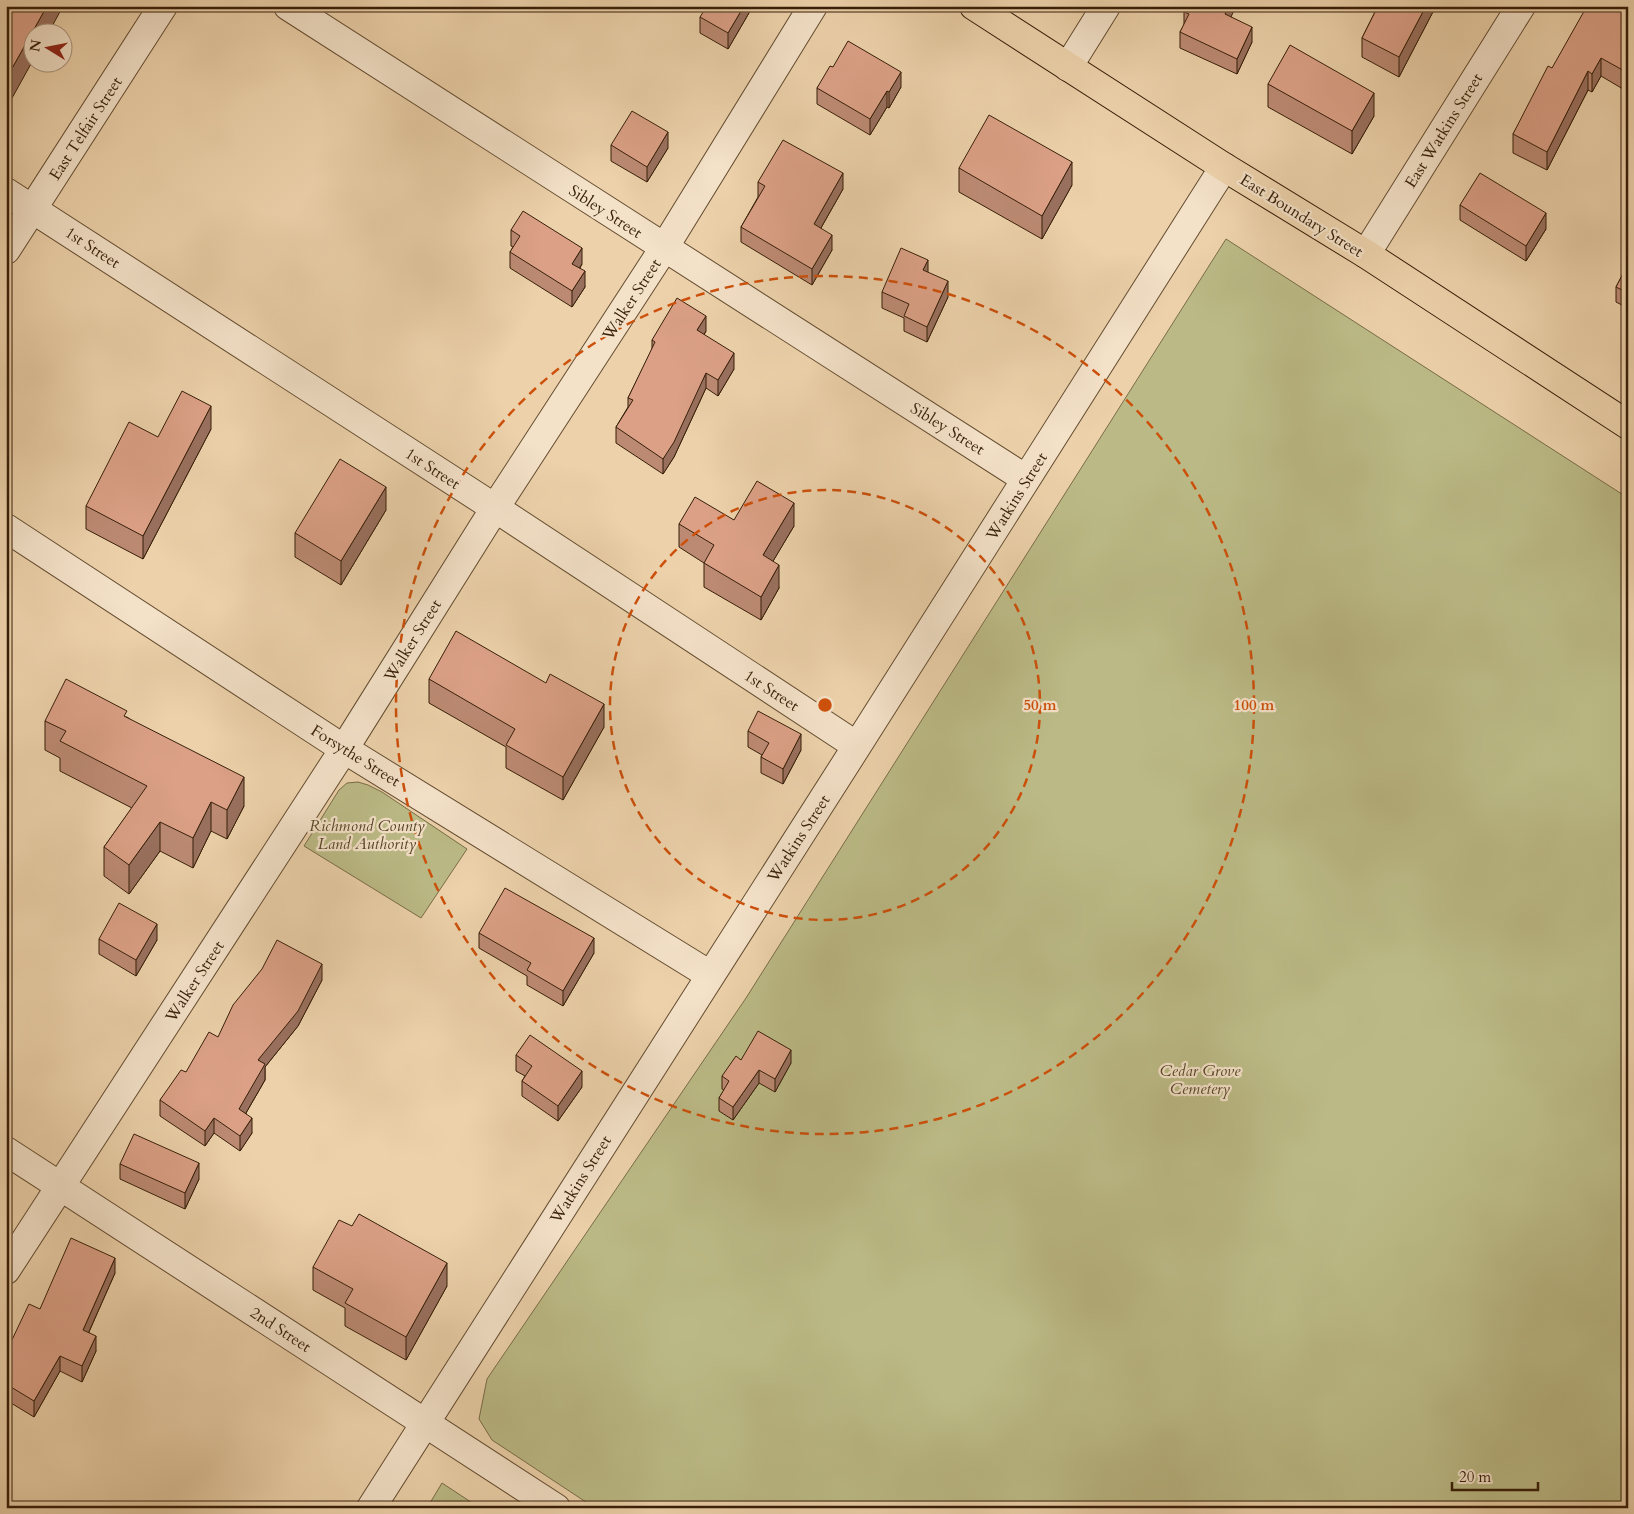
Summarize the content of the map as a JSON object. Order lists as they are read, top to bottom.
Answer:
{
  "streets": {
    "main road": ["East Boundary Street"],
    "street": [
      "East Telfair Street",
      "East Watkins Street",
      "Sibley Street",
      "1st Street",
      "Walker Street",
      "Watkins Street",
      "Forsythe Street",
      "2nd Street"
    ]
  },
  "crossings": [
    ["East Telfair Street", "1st Street"],
    ["East Watkins Street", "East Boundary Street"],
    ["Sibley Street", "Walker Street"],
    ["Sibley Street", "Watkins Street"],
    ["East Boundary Street", "Watkins Street"],
    ["1st Street", "Walker Street"],
    ["1st Street", "Watkins Street"],
    ["Walker Street", "Forsythe Street"],
    ["Walker Street", "2nd Street"],
    ["Watkins Street", "Forsythe Street"],
    ["Watkins Street", "2nd Street"]
  ],
  "parks": ["Richmond County Land Authority", "Cedar Grove Cemetery"],
  "scale_bar": "20 m",
  "north": "left",
  "rings": ["50 m", "100 m"]
}
